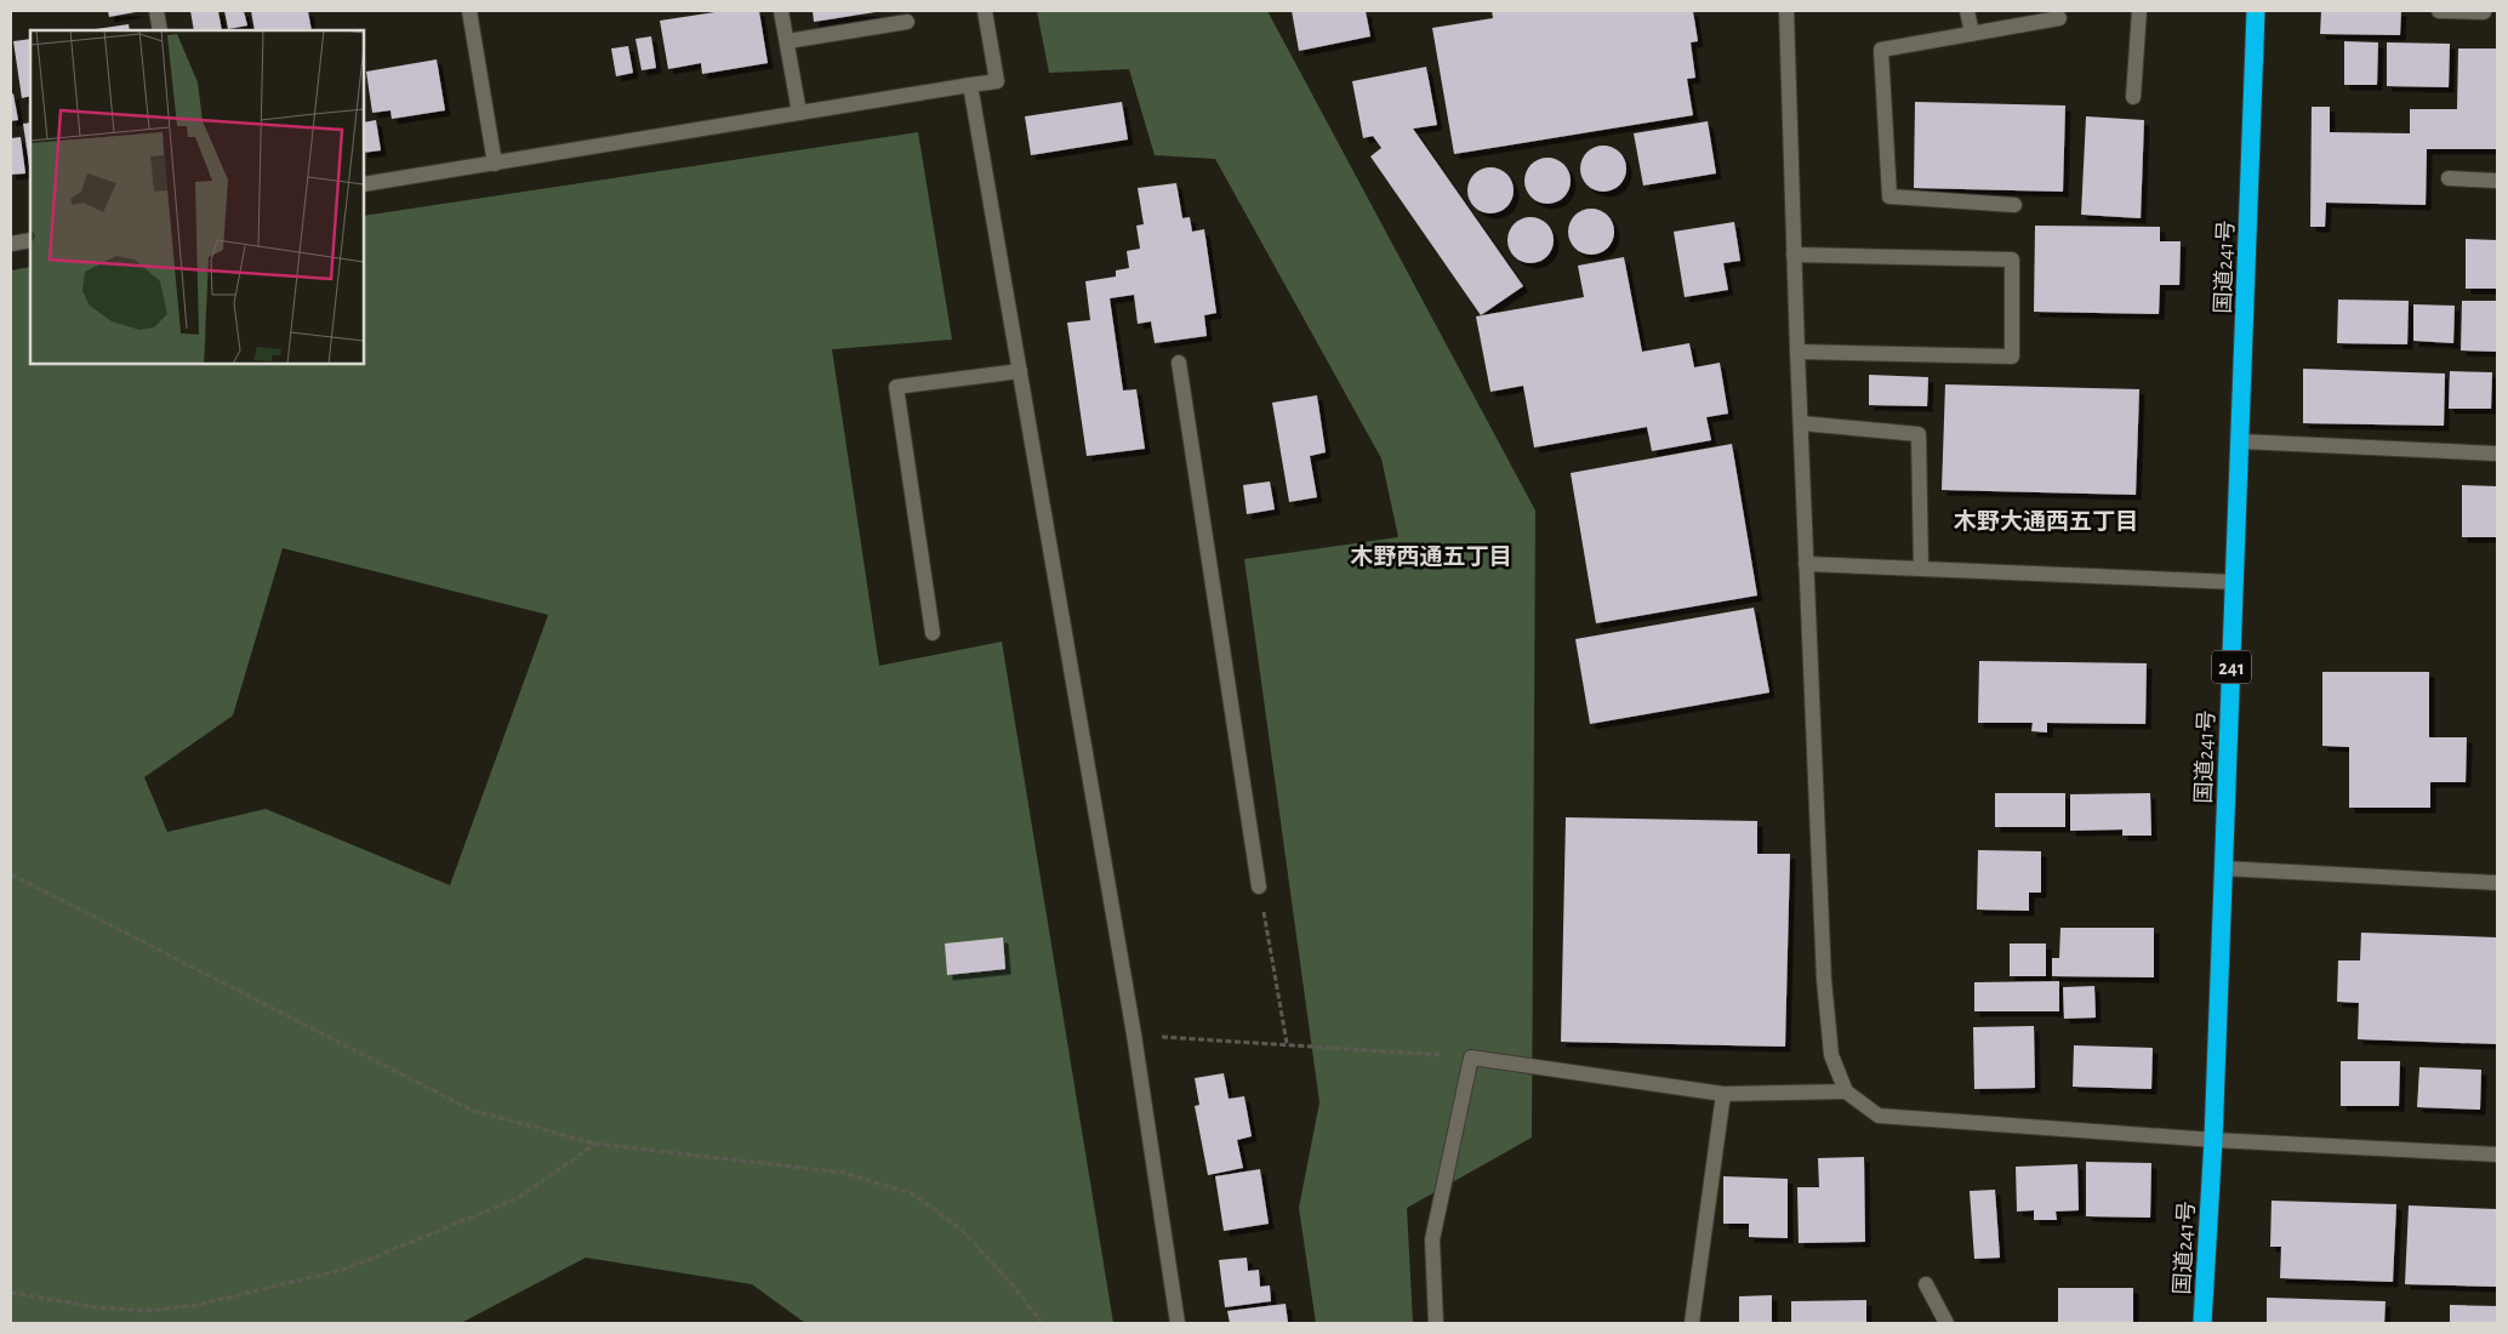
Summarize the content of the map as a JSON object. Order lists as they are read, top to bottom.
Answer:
{
  "streets": {
    "highway": ["国道241号", "241"]
  },
  "districts": ["木野大通西五丁目", "木野西通五丁目"]
}
